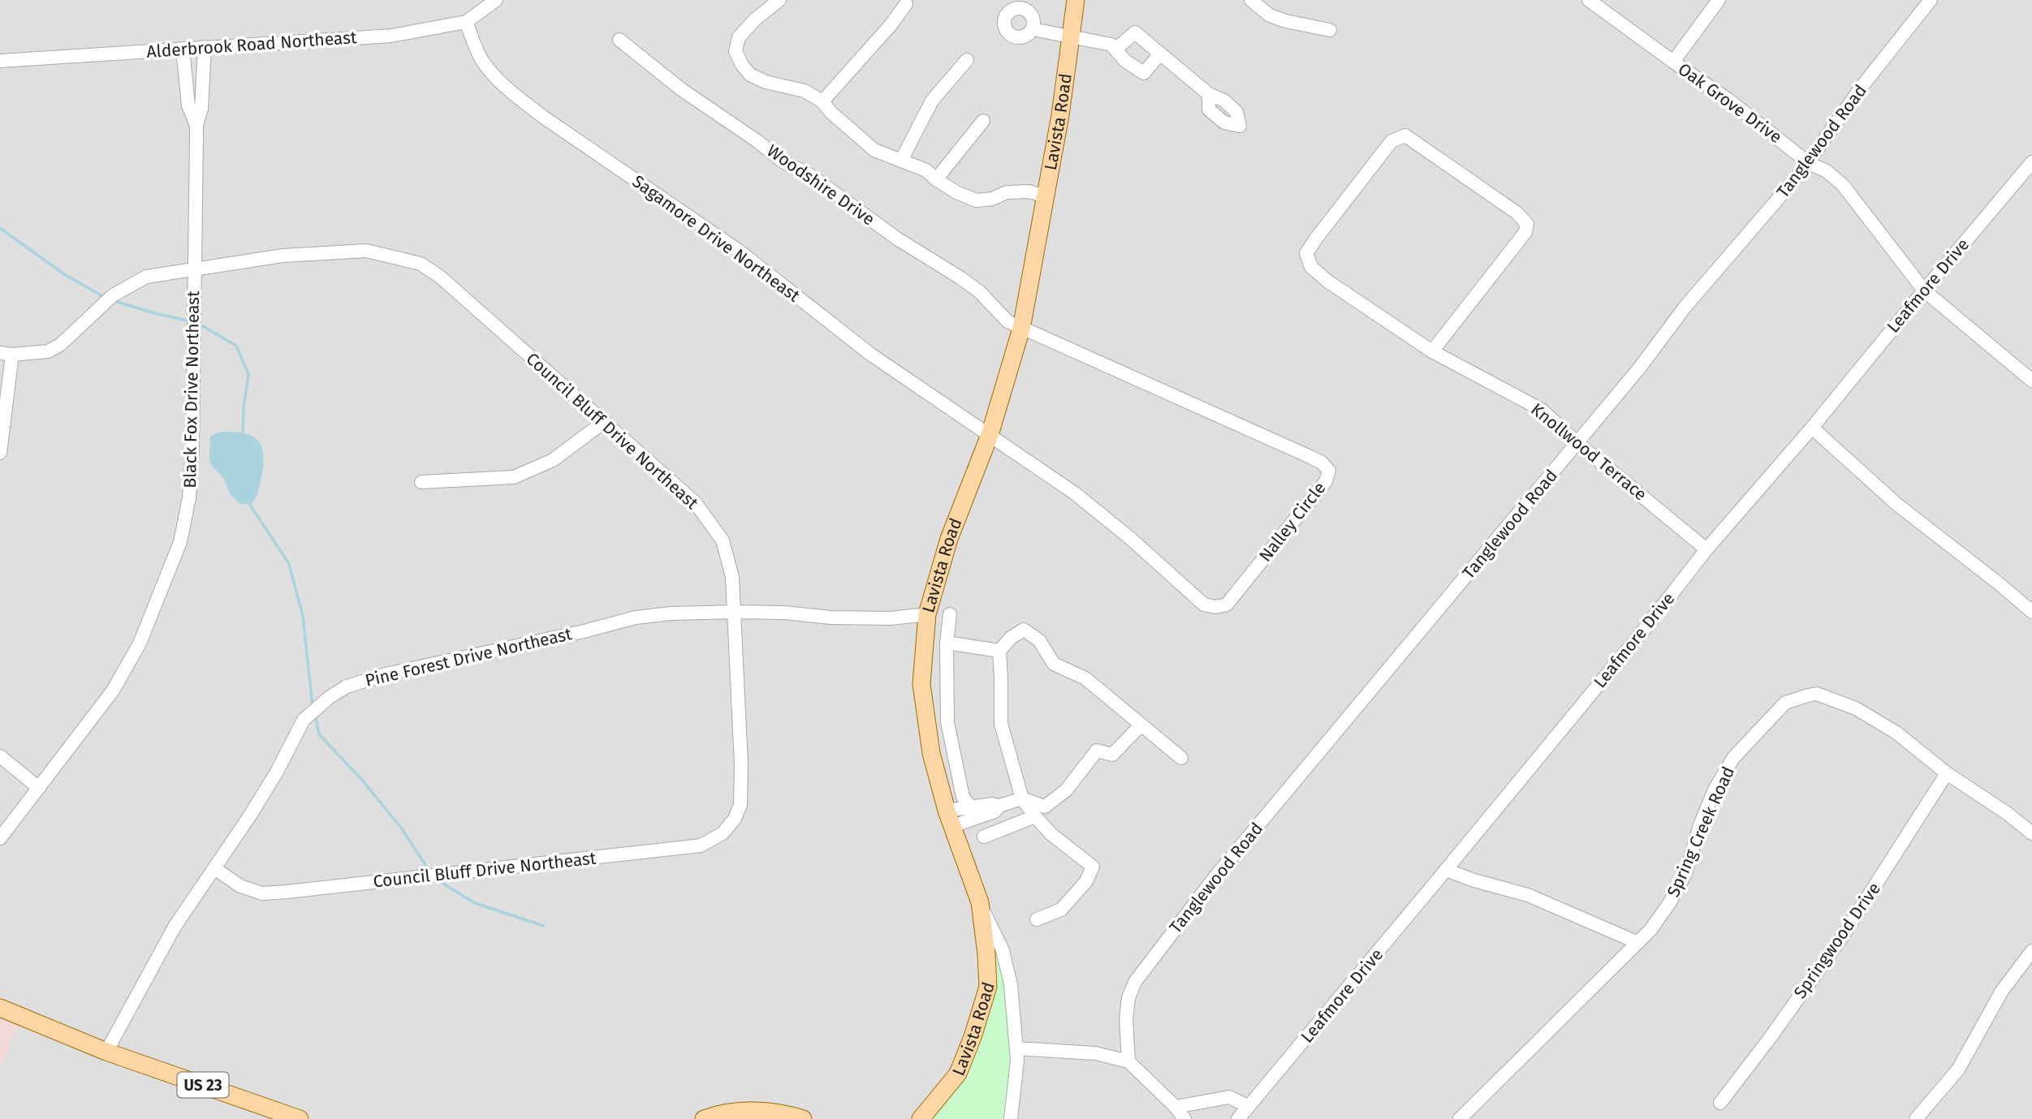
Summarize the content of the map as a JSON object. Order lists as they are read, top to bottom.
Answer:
{
  "streets": {
    "main road": ["Lavista Road", "US 23"],
    "street": [
      "Alderbrook Road Northeast",
      "Oak Grove Drive",
      "Tanglewood Road",
      "Woodshire Drive",
      "Sagamore Drive Northeast",
      "Leafmore Drive",
      "Black Fox Drive Northeast",
      "Council Bluff Drive Northeast",
      "Knollwood Terrace",
      "Nalley Circle",
      "Pine Forest Drive Northeast",
      "Spring Creek Road",
      "Springwood Drive"
    ]
  },
  "crossings": [
    ["Alderbrook Road Northeast", "Sagamore Drive Northeast"],
    ["Alderbrook Road Northeast", "Black Fox Drive Northeast"],
    ["Oak Grove Drive", "Tanglewood Road"],
    ["Oak Grove Drive", "Leafmore Drive"],
    ["Lavista Road", "Woodshire Drive"],
    ["Lavista Road", "Sagamore Drive Northeast"],
    ["Lavista Road", "Nalley Circle"],
    ["Lavista Road", "Pine Forest Drive Northeast"],
    ["Tanglewood Road", "Knollwood Terrace"],
    ["Woodshire Drive", "Nalley Circle"],
    ["Sagamore Drive Northeast", "Nalley Circle"],
    ["Leafmore Drive", "Knollwood Terrace"],
    ["Black Fox Drive Northeast", "Council Bluff Drive Northeast"],
    ["Council Bluff Drive Northeast", "Pine Forest Drive Northeast"],
    ["Pine Forest Drive Northeast", "US 23"],
    ["Spring Creek Road", "Springwood Drive"]
  ]
}
